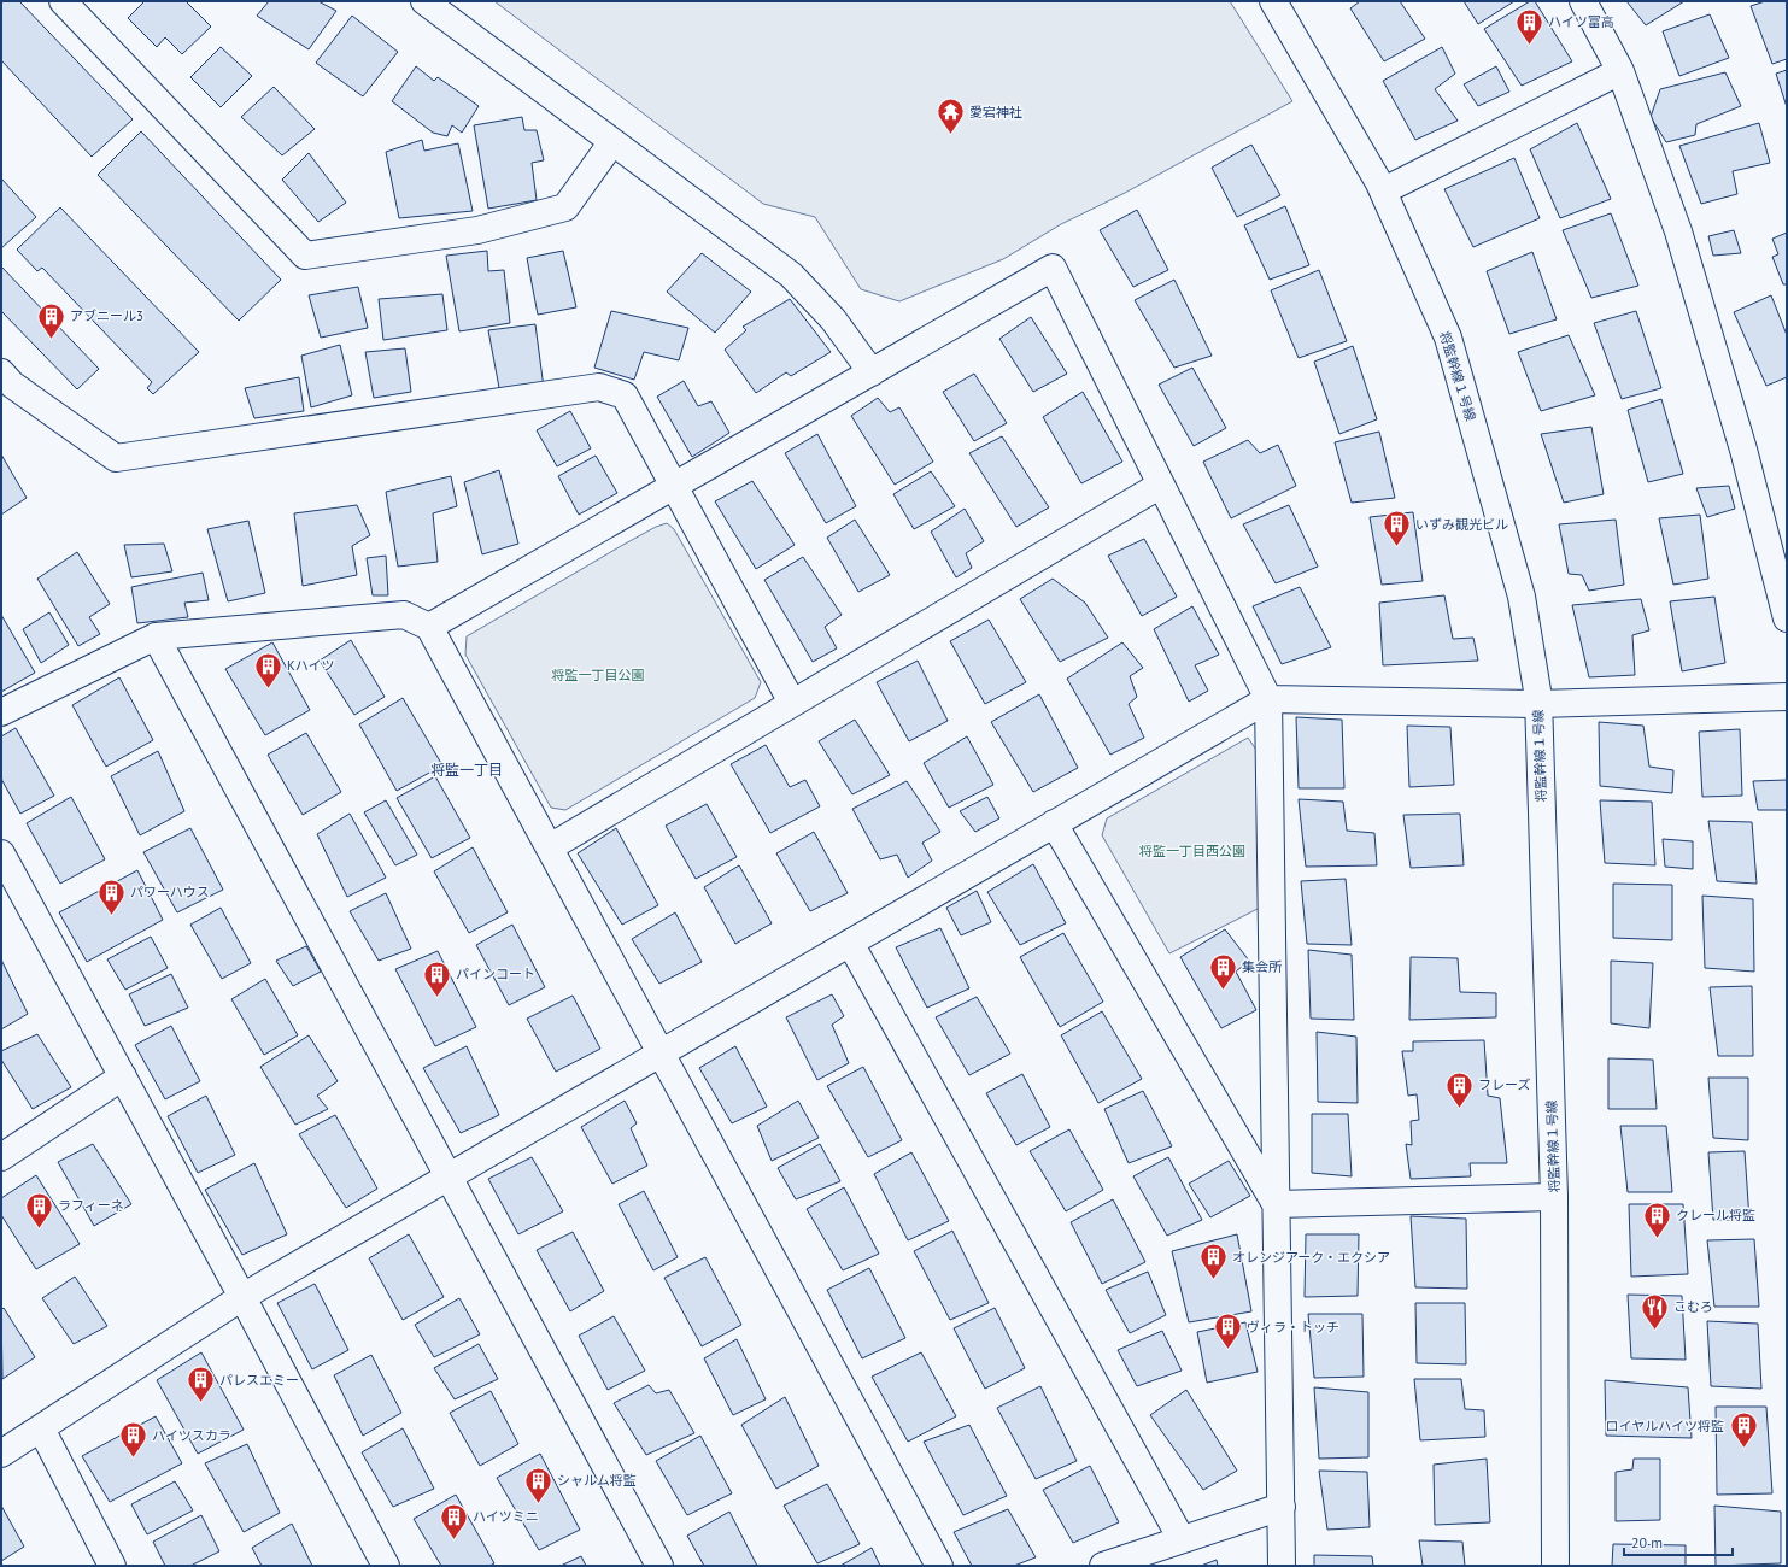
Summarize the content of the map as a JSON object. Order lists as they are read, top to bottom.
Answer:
{
  "streets": {
    "street": ["将監幹線１号線"]
  },
  "districts": ["将監一丁目"],
  "parks": ["将監一丁目公園", "将監一丁目西公園"],
  "places": {
    "building": [
      "ハイツ富高",
      "アブニール3",
      "いずみ観光ビル",
      "Kハイツ",
      "パワーハウス",
      "集会所",
      "パインコート",
      "フレーズ",
      "ラフィーネ",
      "クレール将監",
      "オレンジアーク・エクシア",
      "ヴィラ・トッチ",
      "パレスエミー",
      "ロイヤルハイツ将監",
      "ハイツスカラ",
      "シャルム将監",
      "ハイツミニ"
    ],
    "temple": ["愛宕神社"],
    "restaurant": ["こむろ"]
  },
  "scale_bar": "20 m"
}
